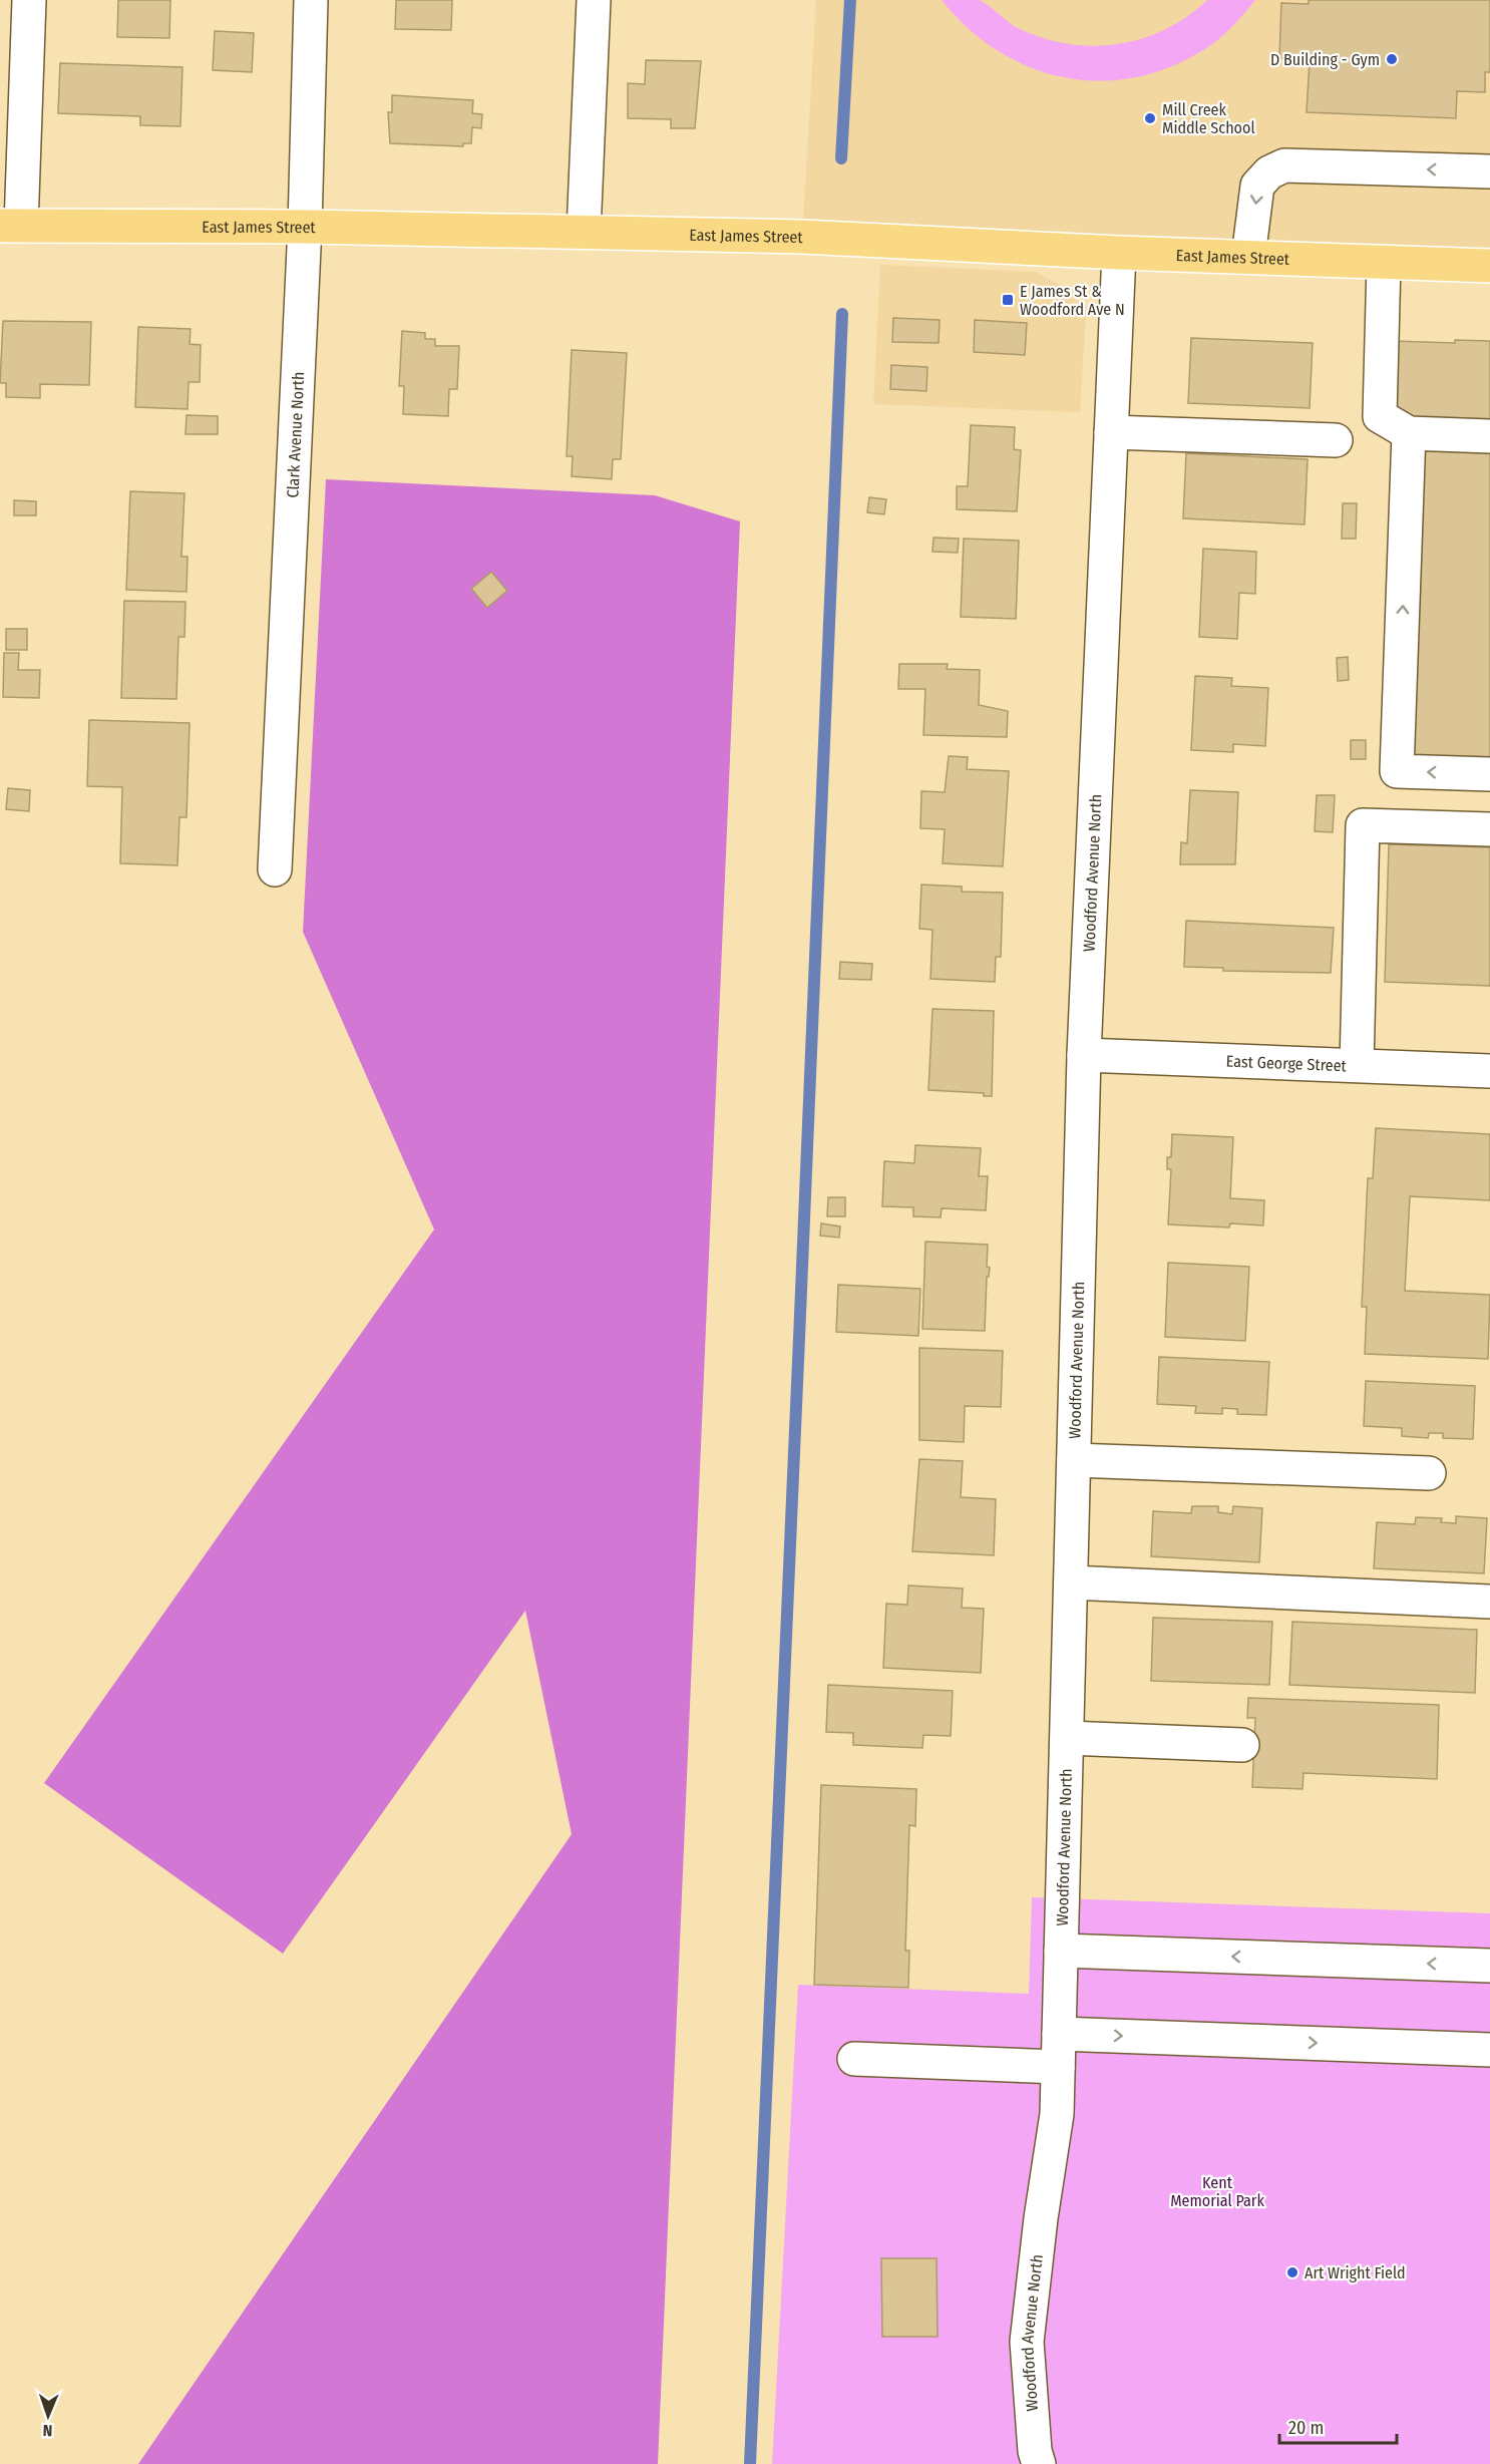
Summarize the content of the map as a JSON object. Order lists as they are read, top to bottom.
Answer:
{
  "streets": {
    "main road": ["East James Street"],
    "street": ["Clark Avenue North", "Woodford Avenue North", "East George Street"]
  },
  "crossings": [
    ["East James Street", "Clark Avenue North"],
    ["East James Street", "Woodford Avenue North"],
    ["Woodford Avenue North", "East George Street"]
  ],
  "parks": ["Kent Memorial Park"],
  "places": {
    "other": ["D Building - Gym", "Mill Creek Middle School", "Art Wright Field"],
    "transit": ["E James St & Woodford Ave N"]
  },
  "scale_bar": "20 m",
  "north": "bottom"
}
